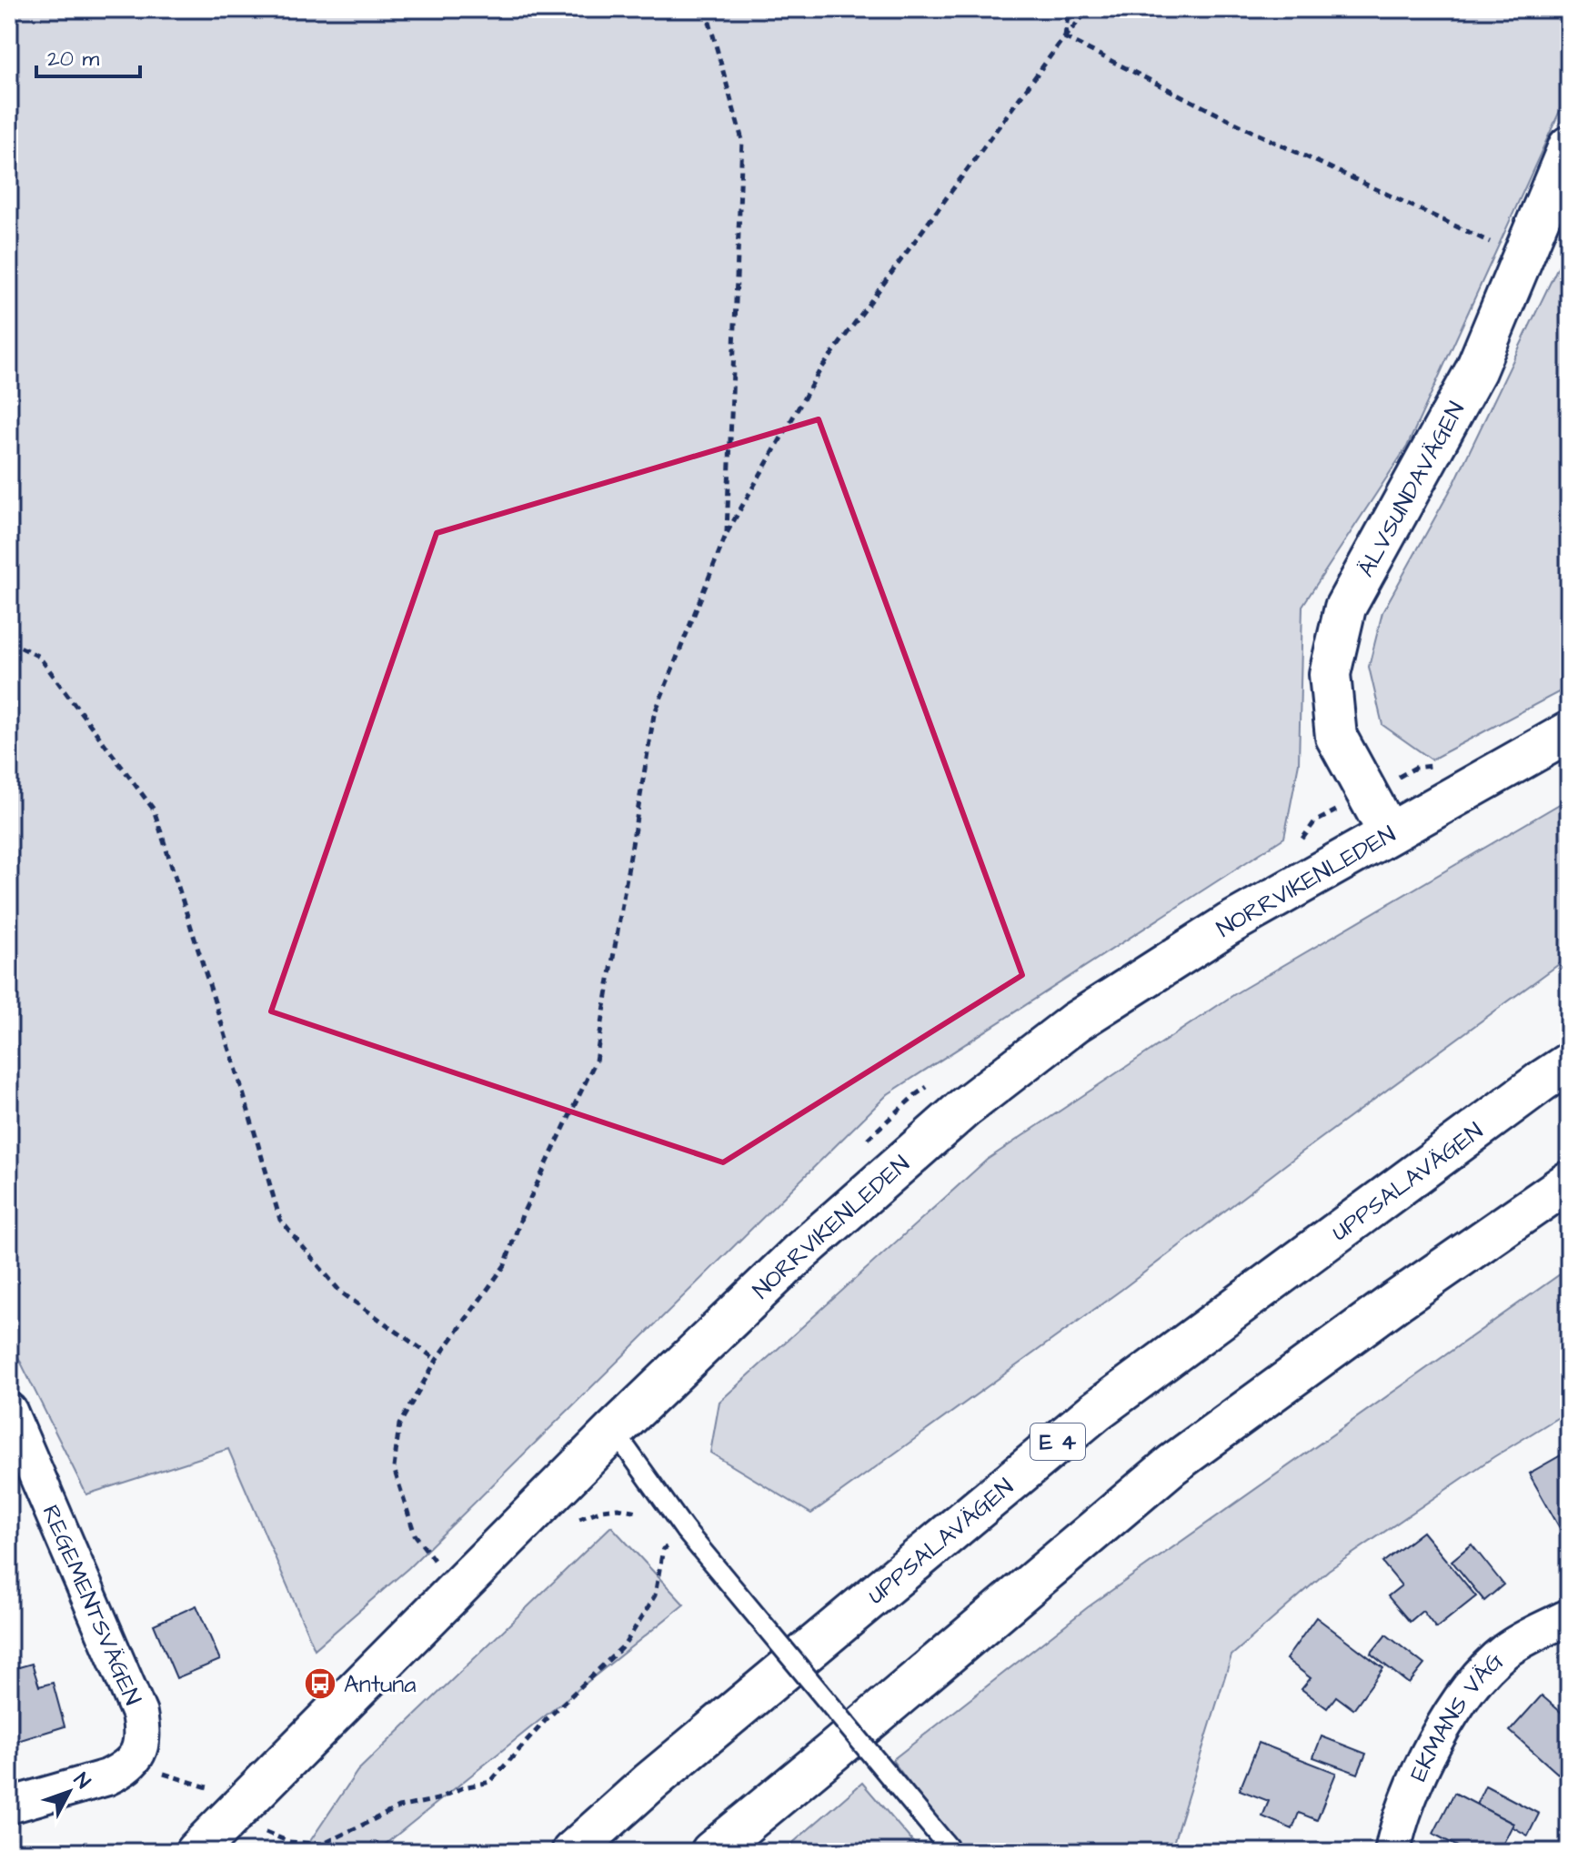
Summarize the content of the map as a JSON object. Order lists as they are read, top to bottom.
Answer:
{
  "streets": {
    "main road": [
      "ÄLVSUNDAVÄGEN",
      "NORRVIKENLEDEN",
      "UPPSALAVÄGEN",
      "E 4"
    ],
    "street": ["REGEMENTSVÄGEN", "EKMANS VÄG"]
  },
  "crossings": [
    ["ÄLVSUNDAVÄGEN", "NORRVIKENLEDEN"]
  ],
  "places": {
    "bus stop": ["Antuna"]
  },
  "scale_bar": "20 m",
  "north": "top right"
}
